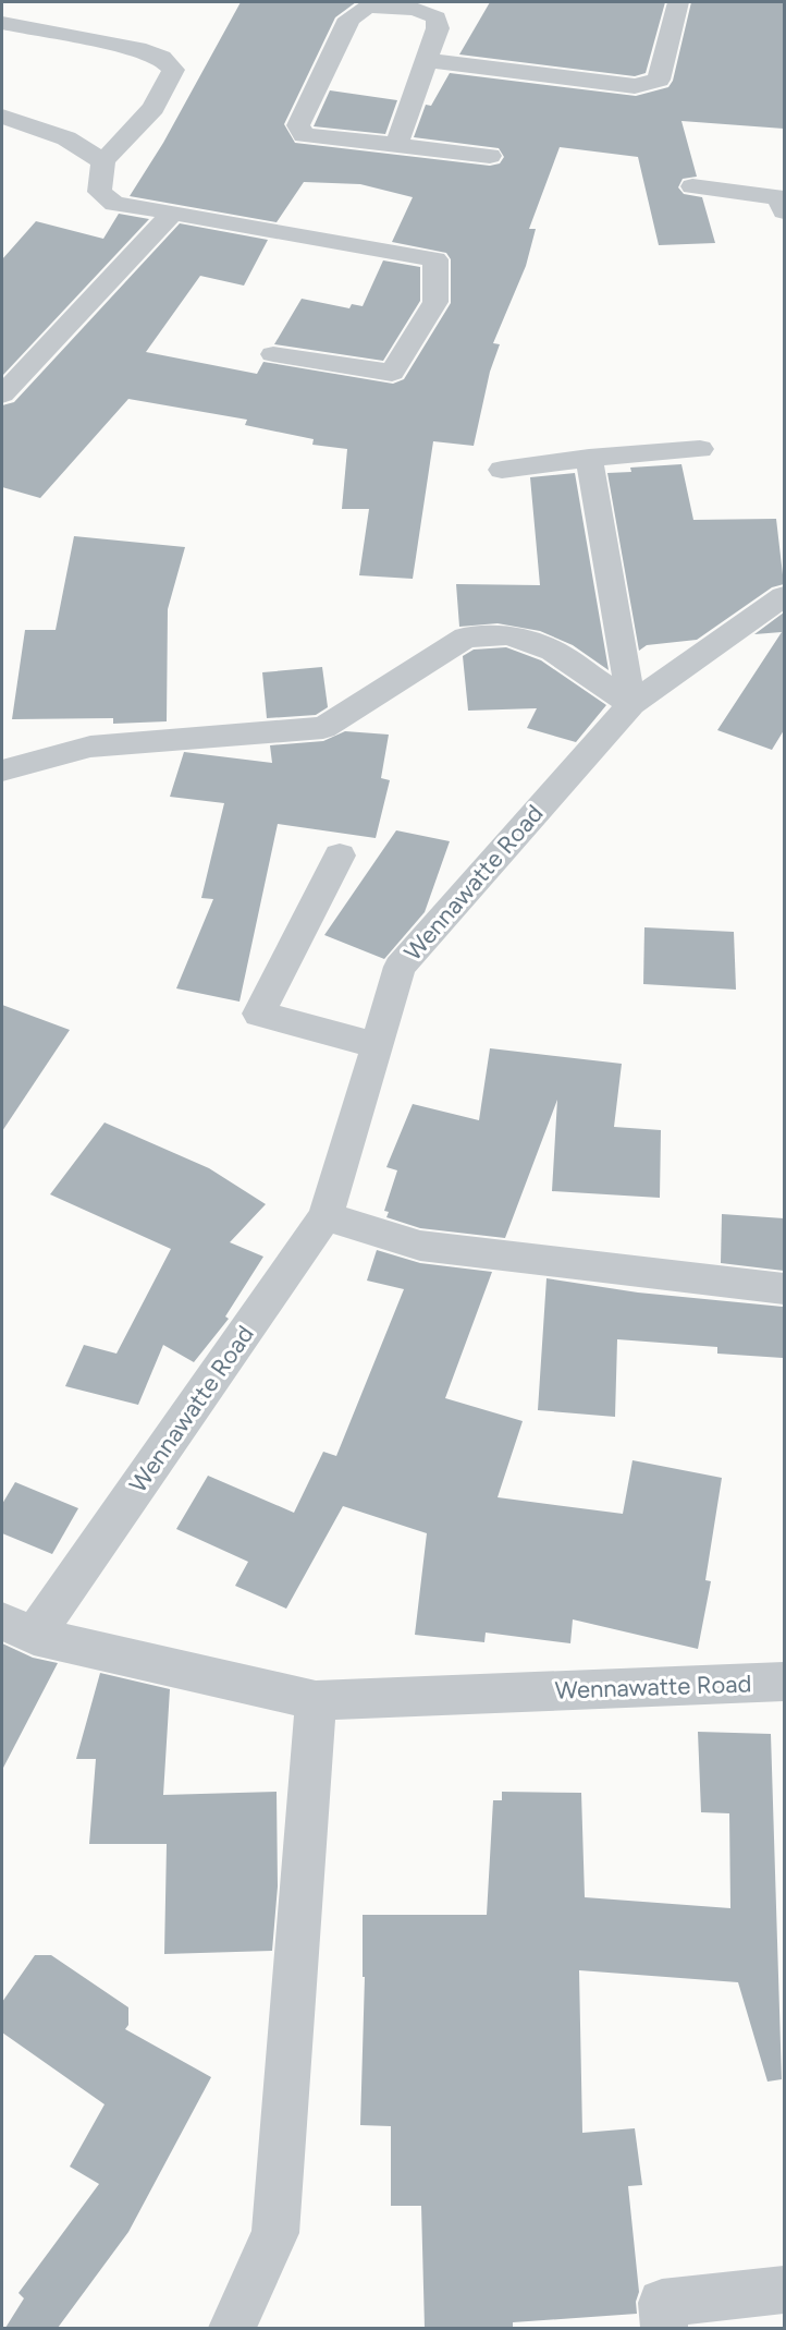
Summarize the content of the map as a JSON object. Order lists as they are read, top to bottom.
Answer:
{
  "streets": {
    "street": ["Wennawatte Road"]
  }
}
